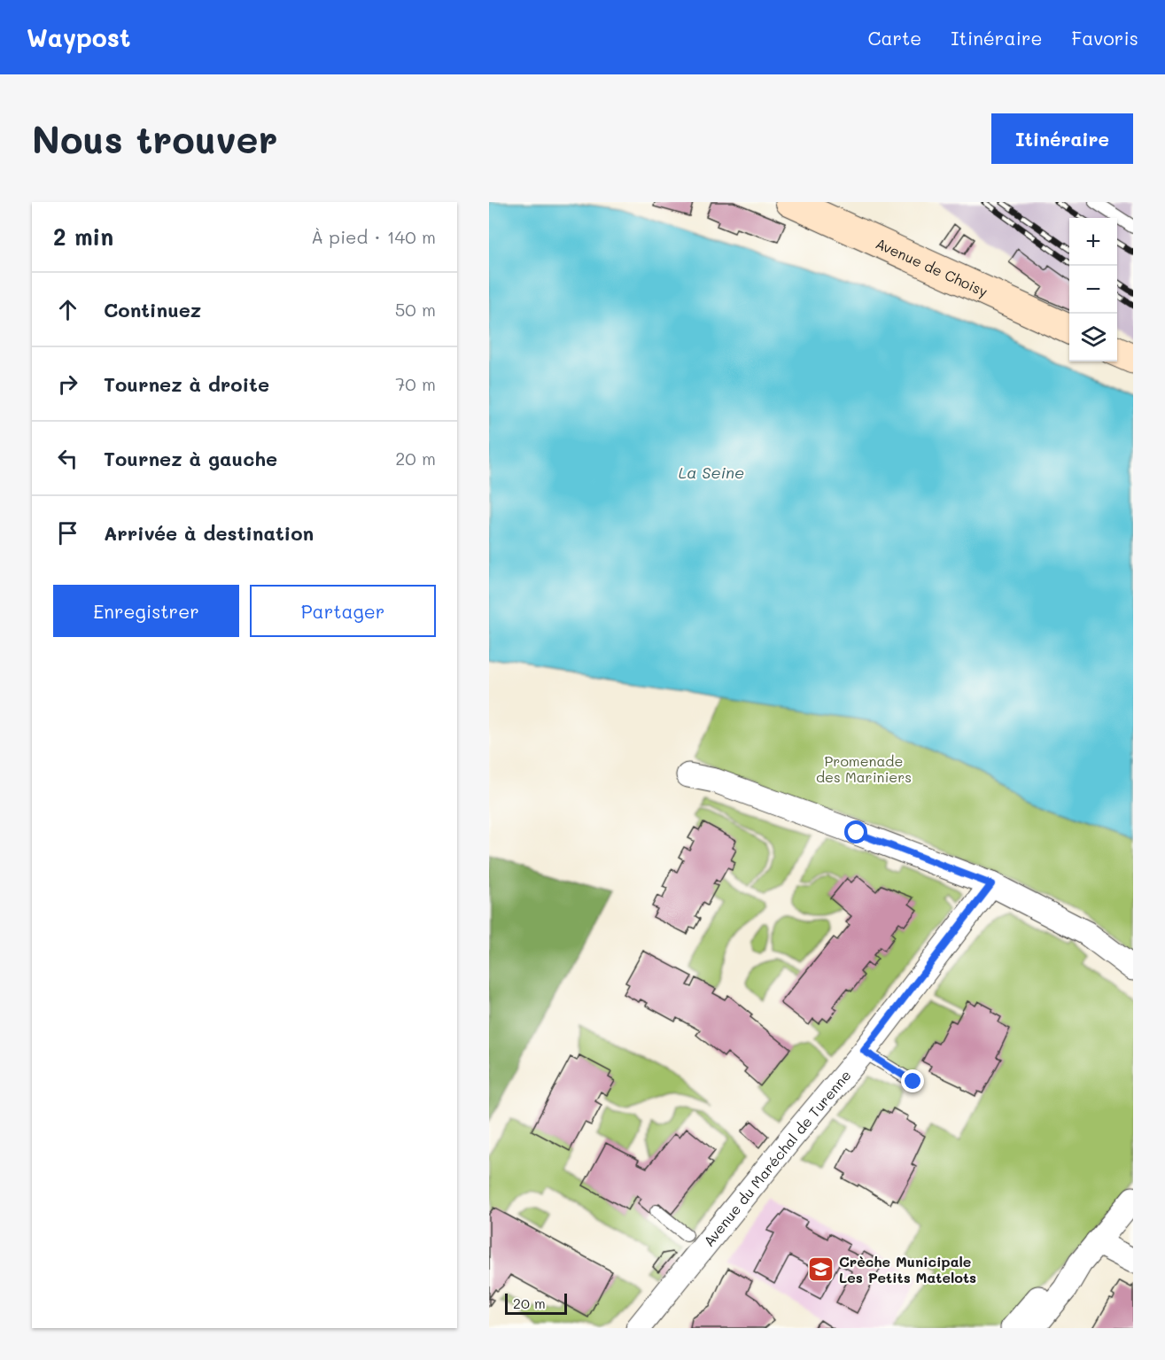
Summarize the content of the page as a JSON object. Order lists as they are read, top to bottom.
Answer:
{
  "streets": {
    "main road": ["Avenue de Choisy"],
    "street": ["Avenue du Maréchal de Turenne"]
  },
  "water": ["La Seine"],
  "parks": ["Promenade des Mariniers"],
  "places": {
    "school or university": ["Crèche Municipale Les Petits Matelots"]
  },
  "scale_bar": "20 m",
  "page": {
    "header": "Waypost",
    "nav": ["Carte", "Itinéraire", "Favoris"],
    "buttons": [
      "Itinéraire",
      ["Enregistrer", "Partager"]
    ],
    "title": "Nous trouver",
    "heading": ["2 min", "À pied · 140 m"],
    "map_buttons": ["+", "−"],
    "list": [
      ["Continuez", "50 m"],
      ["Tournez à droite", "70 m"],
      ["Tournez à gauche", "20 m"],
      "Arrivée à destination"
    ],
    "scale": "20 m"
  }
}
